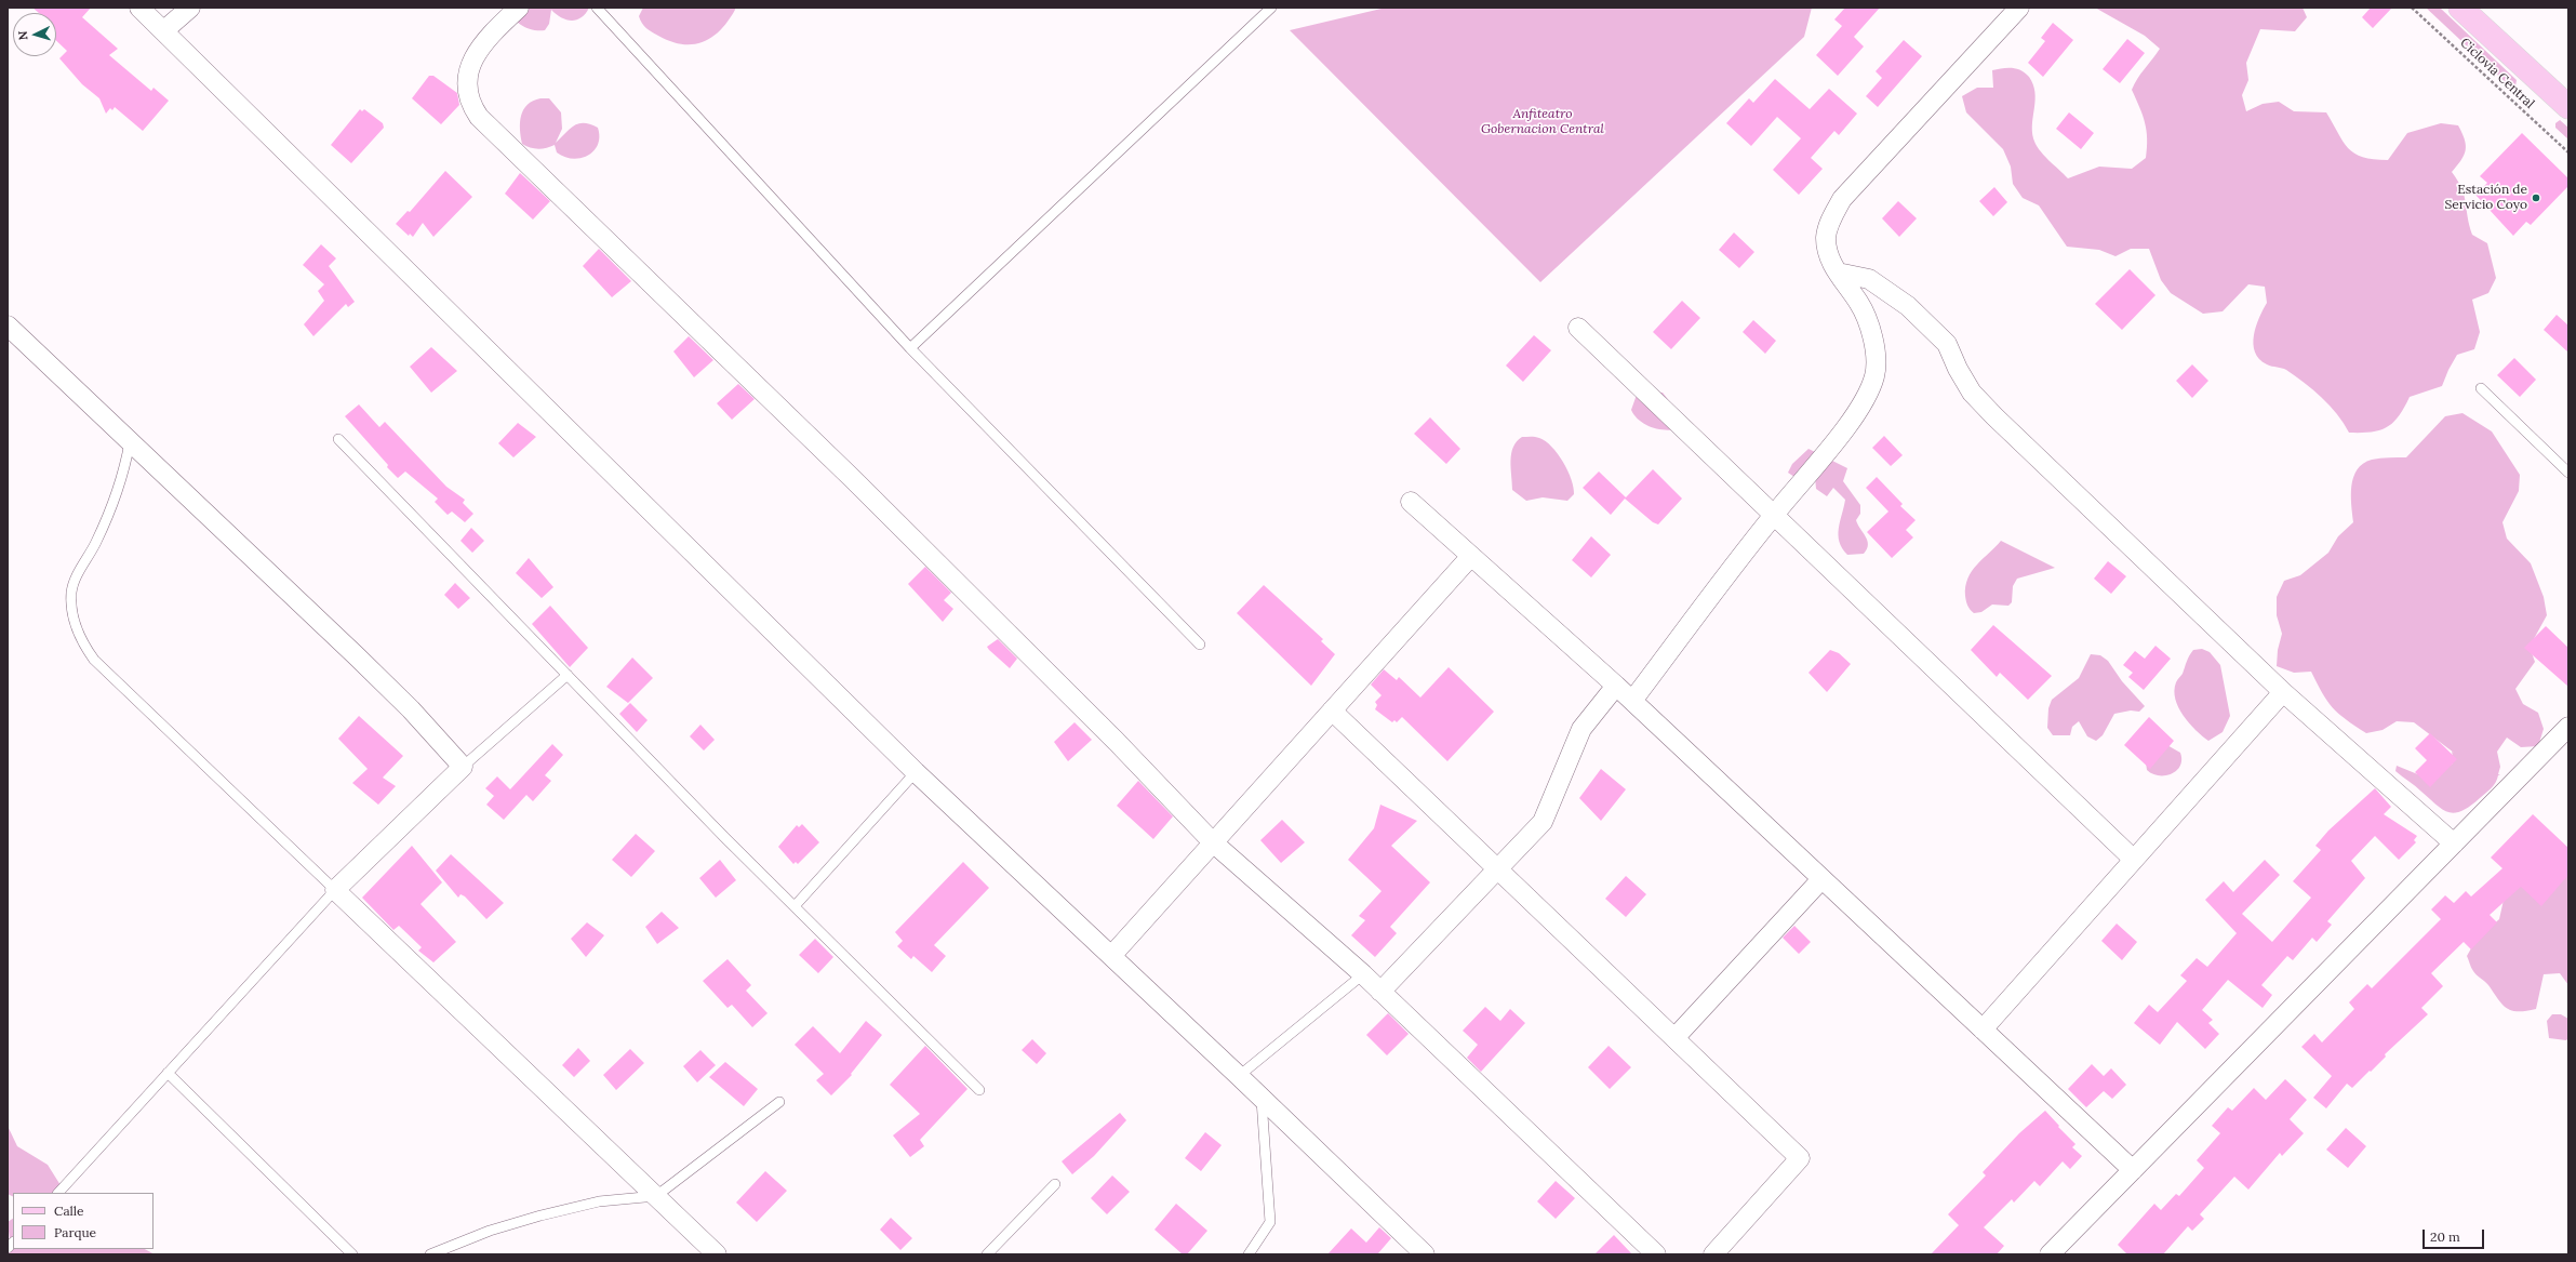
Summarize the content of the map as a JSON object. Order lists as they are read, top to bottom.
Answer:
{
  "streets": {
    "path": ["Ciclovia Central"]
  },
  "parks": ["Anfiteatro Gobernacion Central"],
  "places": ["Estación de Servicio Coyo"],
  "legend": ["Calle", "Parque"],
  "scale_bar": "20 m",
  "north": "left"
}
